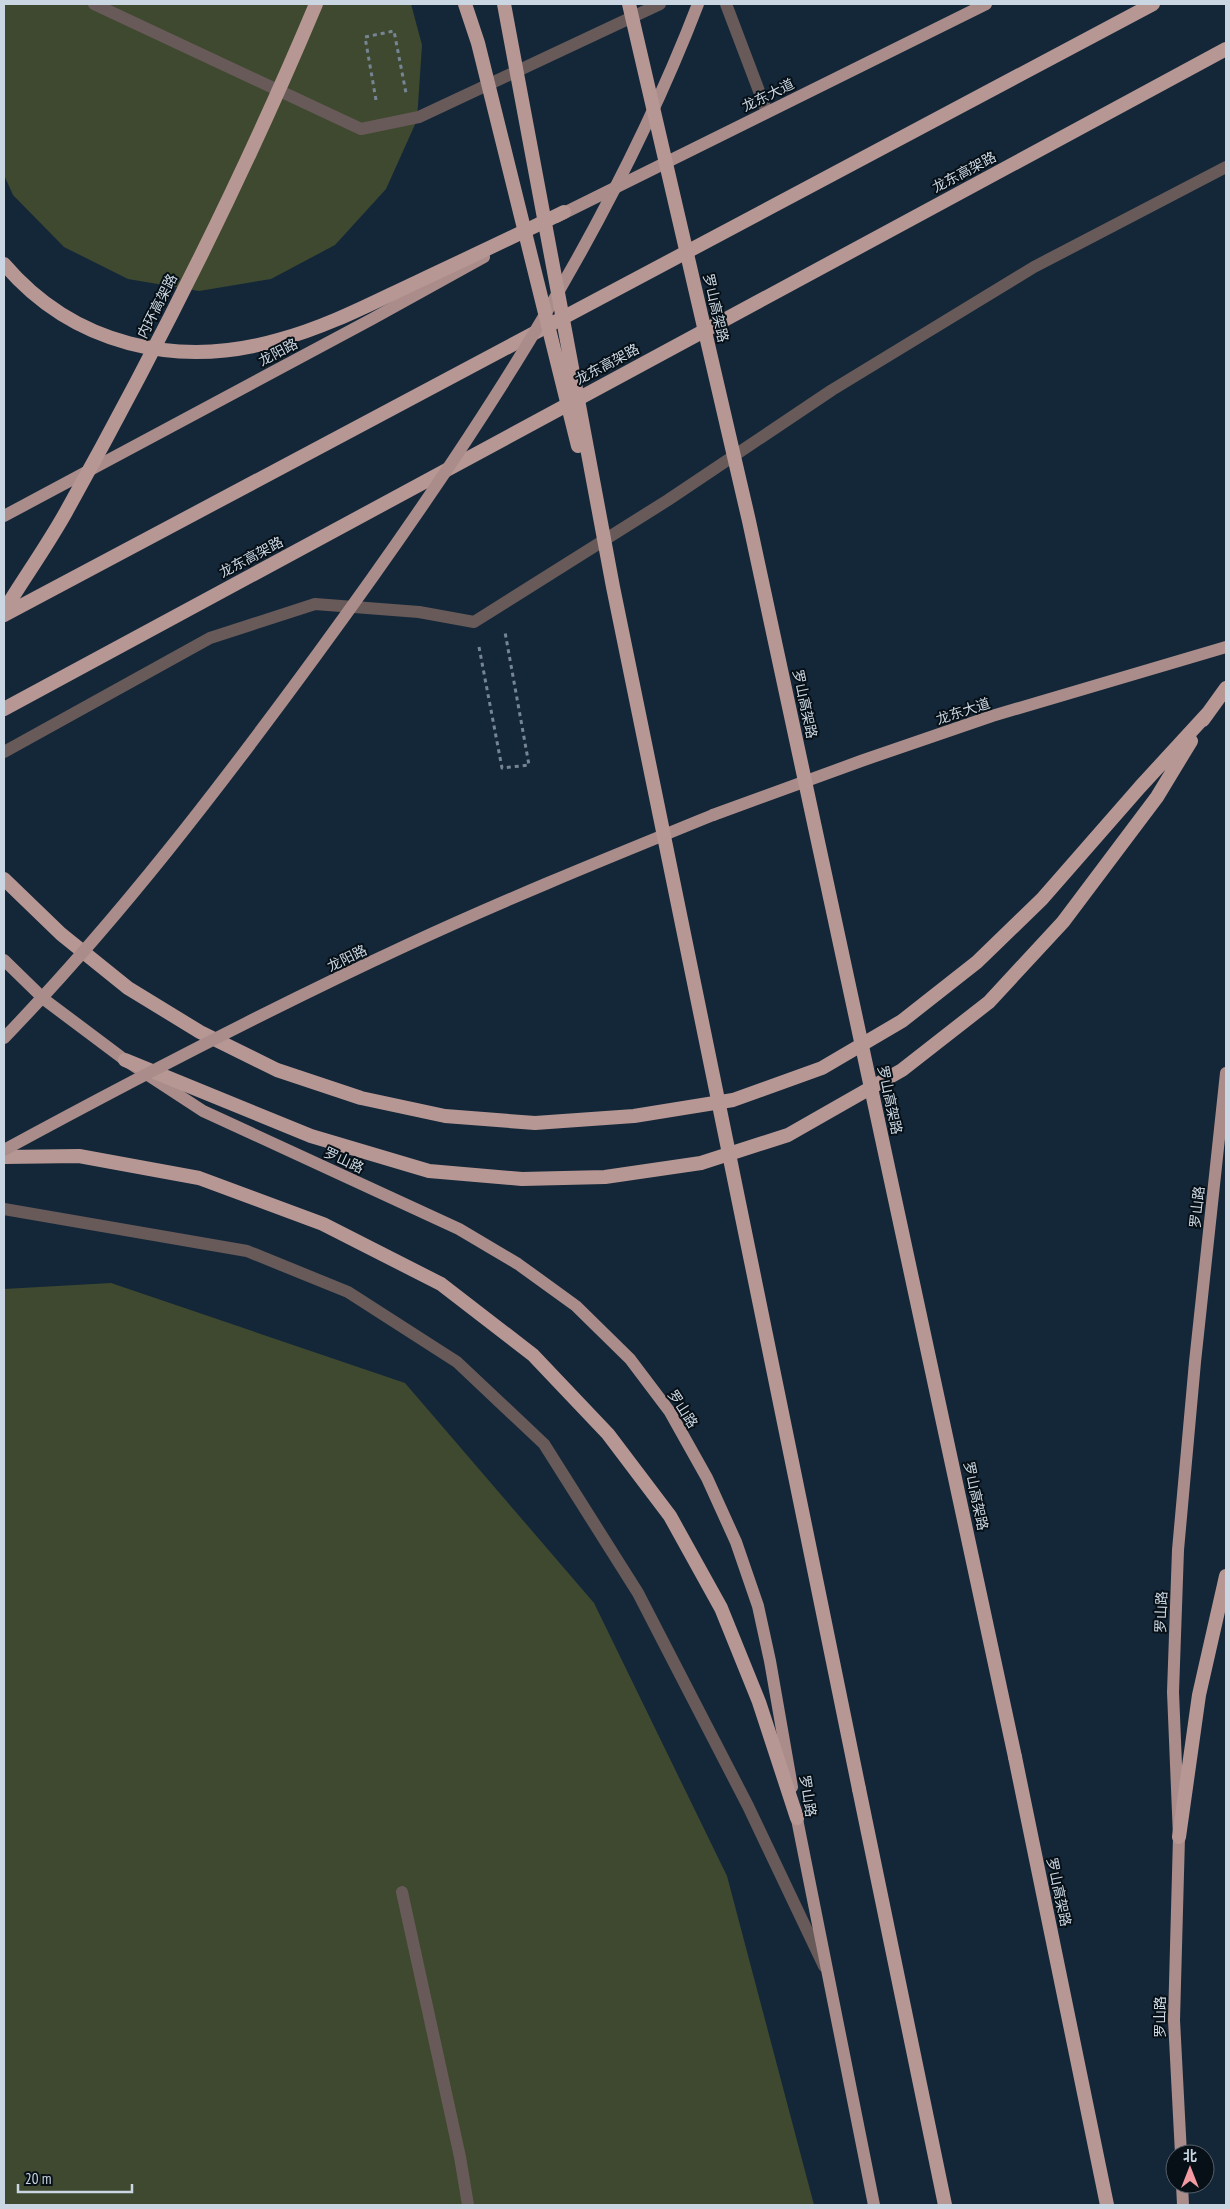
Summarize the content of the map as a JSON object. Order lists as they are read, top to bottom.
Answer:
{
  "streets": {
    "highway": ["龙东高架路", "内环高架路", "罗山高架路"],
    "main road": ["龙东大道", "龙阳路", "罗山路"]
  },
  "crossings": [
    ["龙东大道", "龙阳路"]
  ],
  "scale_bar": "20 m",
  "north": "top"
}
